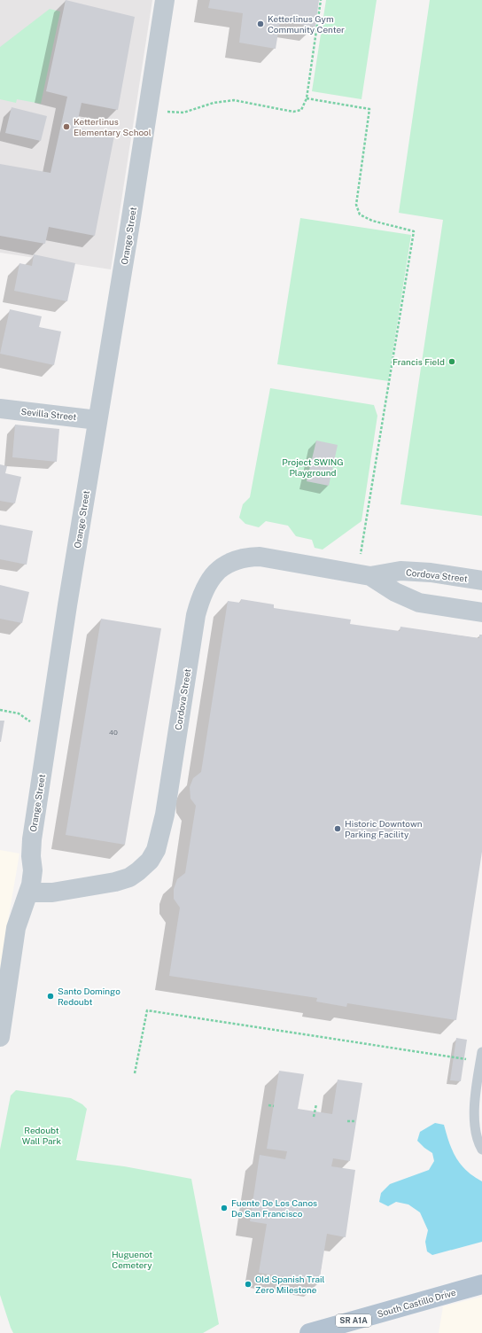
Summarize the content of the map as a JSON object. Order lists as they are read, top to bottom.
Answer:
{
  "streets": {
    "main road": ["South Castillo Drive", "SR A1A"],
    "street": ["Orange Street", "Sevilla Street", "Cordova Street"]
  },
  "crossings": [
    ["Orange Street", "Sevilla Street"],
    ["Orange Street", "Cordova Street"]
  ],
  "parks": ["Project SWING Playground", "Redoubt Wall Park", "Huguenot Cemetery"],
  "places": [
    "Ketterlinus Gym Community Center",
    "Ketterlinus Elementary School",
    "Francis Field",
    "Historic Downtown Parking Facility",
    "Santo Domingo Redoubt",
    "Fuente De Los Canos De San Francisco",
    "Old Spanish Trail Zero Milestone"
  ],
  "house_numbers": ["40"]
}
